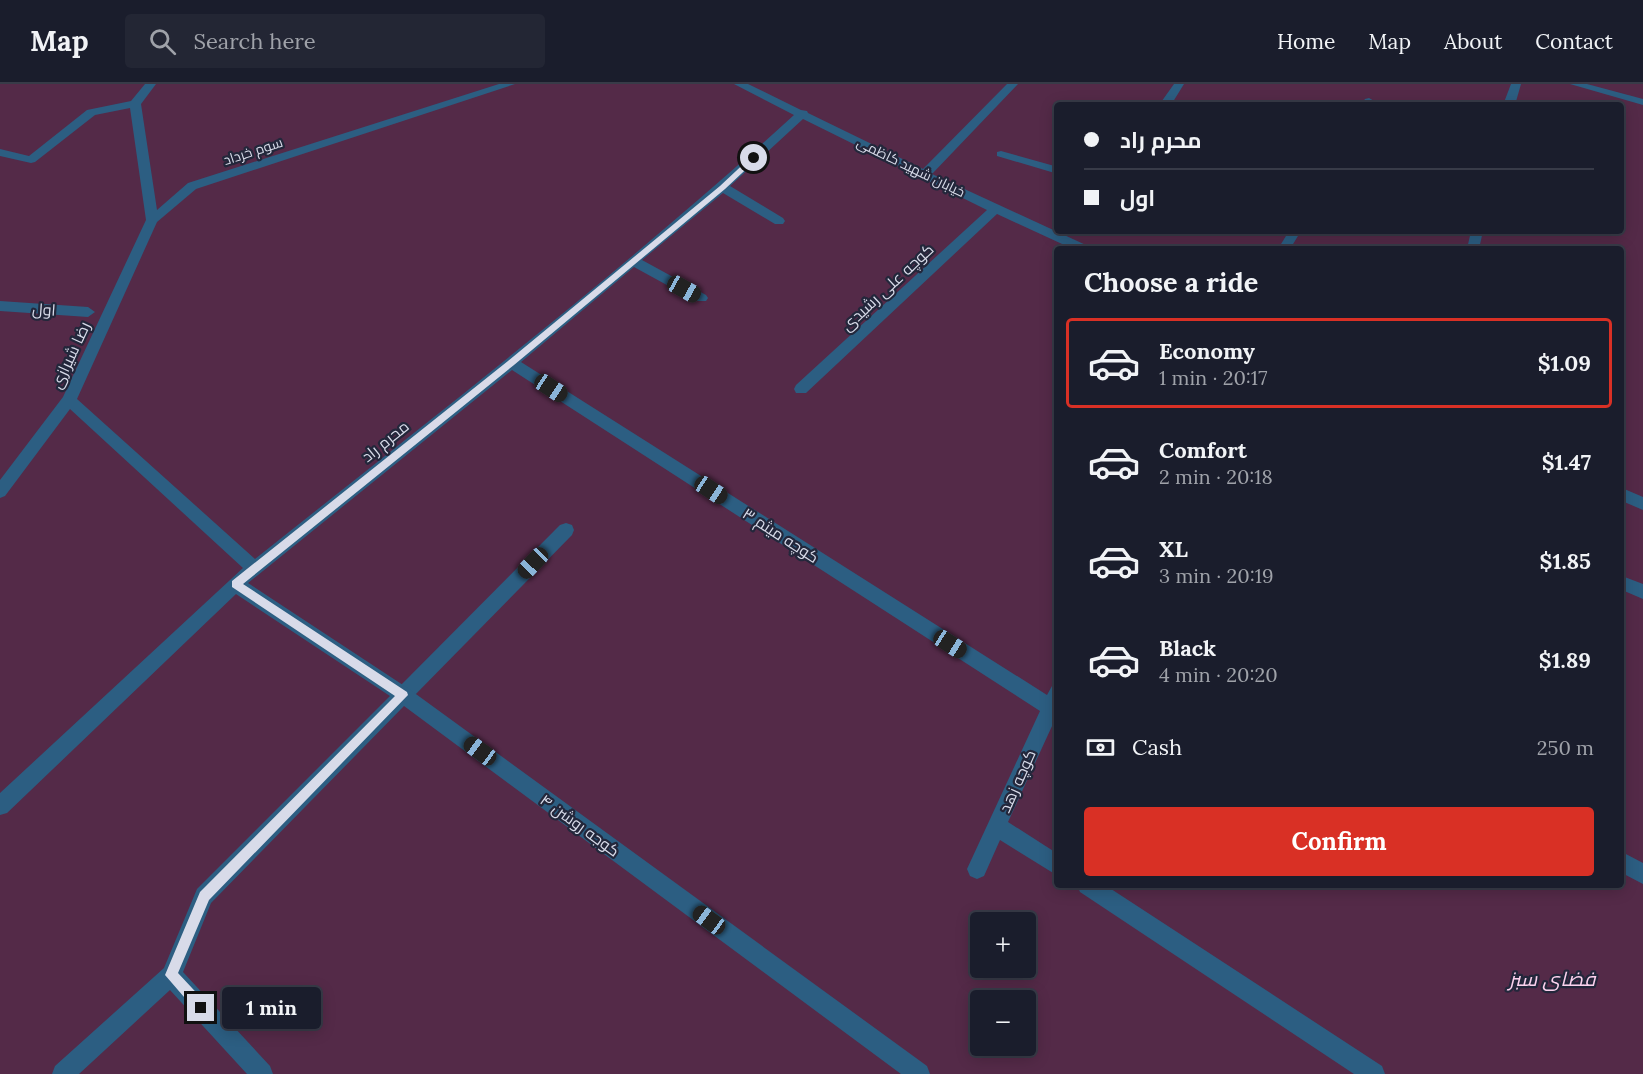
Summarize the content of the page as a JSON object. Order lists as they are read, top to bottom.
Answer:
{
  "streets": {
    "street": [
      "سوم خرداد",
      "خیابان شهید کاظمی",
      "کوچه علی رشیدی",
      "اول",
      "رضا شیرازی",
      "محرم راد",
      "کوچه میثم ۳",
      "کوچه زهد",
      "کوجه روشن ۴"
    ]
  },
  "crossings": [
    ["سوم خرداد", "رضا شیرازی"],
    ["خیابان شهید کاظمی", "کوچه علی رشیدی"],
    ["خیابان شهید کاظمی", "محرم راد"],
    ["محرم راد", "کوچه میثم ۳"],
    ["محرم راد", "کوجه روشن ۴"],
    ["کوچه میثم ۳", "کوچه زهد"]
  ],
  "parks": ["فضای سبز"],
  "page": {
    "header": "Map",
    "search": "Search here",
    "nav": [
      "Home",
      "Map",
      "About",
      "Contact"
    ],
    "banner": ["محرم راد", "اول"],
    "heading": "Choose a ride",
    "list": [
      {
        "name": "Economy",
        "note": "1 min · 20:17",
        "value": "$1.09"
      },
      {
        "name": "Comfort",
        "note": "2 min · 20:18",
        "value": "$1.47"
      },
      {
        "name": "XL",
        "note": "3 min · 20:19",
        "value": "$1.85"
      },
      {
        "name": "Black",
        "note": "4 min · 20:20",
        "value": "$1.89"
      }
    ],
    "pay": ["Cash", "250 m"],
    "buttons": "Confirm",
    "map_buttons": ["+", "−"],
    "bubble": "1 min"
  }
}
